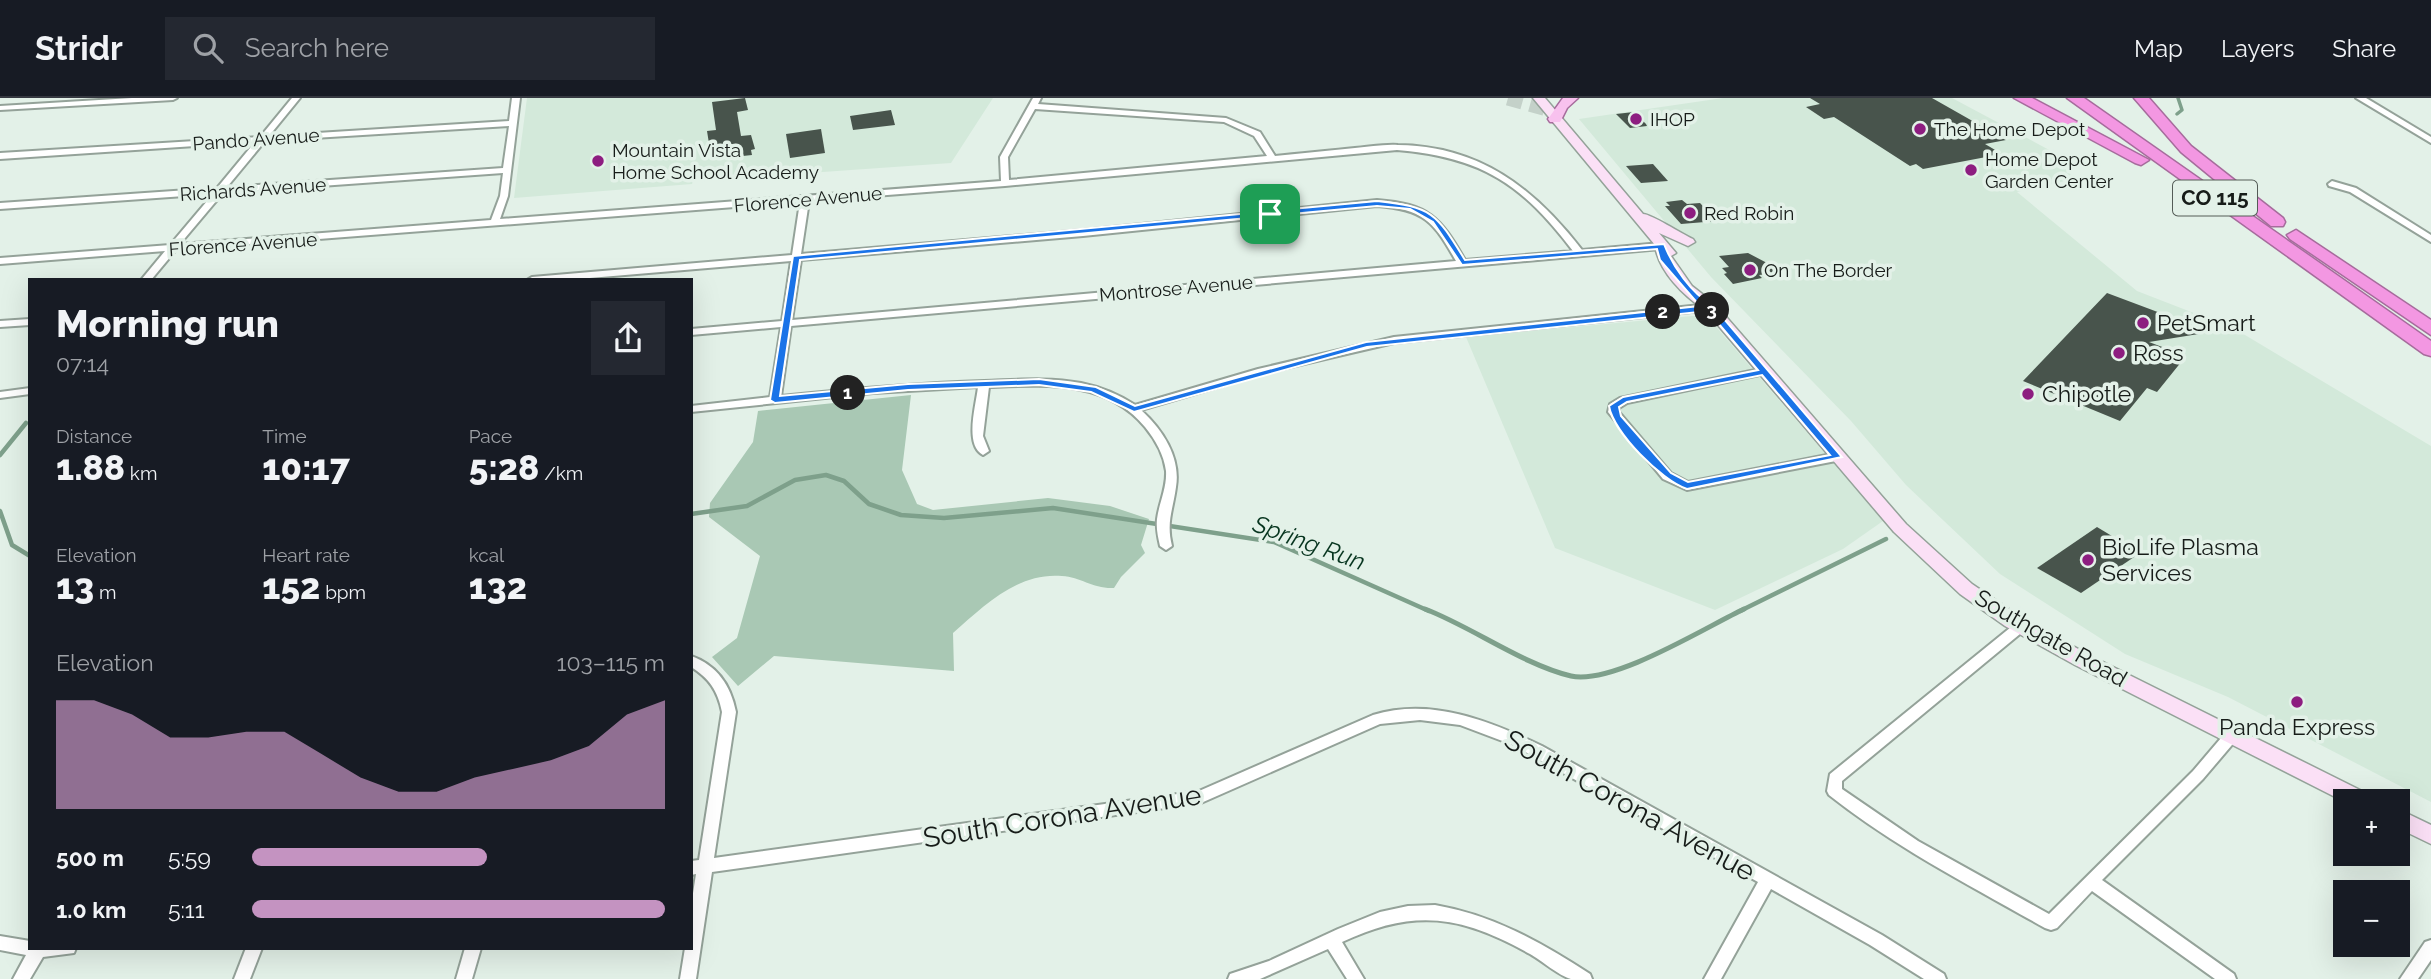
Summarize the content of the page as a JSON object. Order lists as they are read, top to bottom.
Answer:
{
  "streets": {
    "highway": ["CO 115"],
    "street": [
      "Pando Avenue",
      "Richards Avenue",
      "Florence Avenue",
      "Montrose Avenue",
      "Southgate Road",
      "South Corona Avenue"
    ]
  },
  "crossings": [
    ["Florence Avenue", "Montrose Avenue"],
    ["Montrose Avenue", "Southgate Road"]
  ],
  "water": ["Spring Run"],
  "places": [
    "IHOP",
    "The Home Depot",
    "Mountain Vista Home School Academy",
    "Home Depot Garden Center",
    "Red Robin",
    "On The Border",
    "PetSmart",
    "Ross",
    "Chipotle",
    "BioLife Plasma Services",
    "Panda Express"
  ],
  "page": {
    "header": "Stridr",
    "search": "Search here",
    "nav": ["Map", "Layers", "Share"],
    "heading": ["Morning run", "07:14"],
    "pins": ["3", "2", "1"],
    "stats": [
      ["Distance", "1.88 km"],
      ["Time", "10:17"],
      ["Pace", "5:28 /km"],
      ["Elevation", "13 m"],
      ["Heart rate", "152 bpm"],
      ["kcal", "132"]
    ],
    "chart": ["Elevation", "103–115 m"],
    "map_buttons": ["+", "−"],
    "list": [
      {
        "name": "500 m",
        "note": "5:59"
      },
      {
        "name": "1.0 km",
        "note": "5:11"
      }
    ]
  }
}
